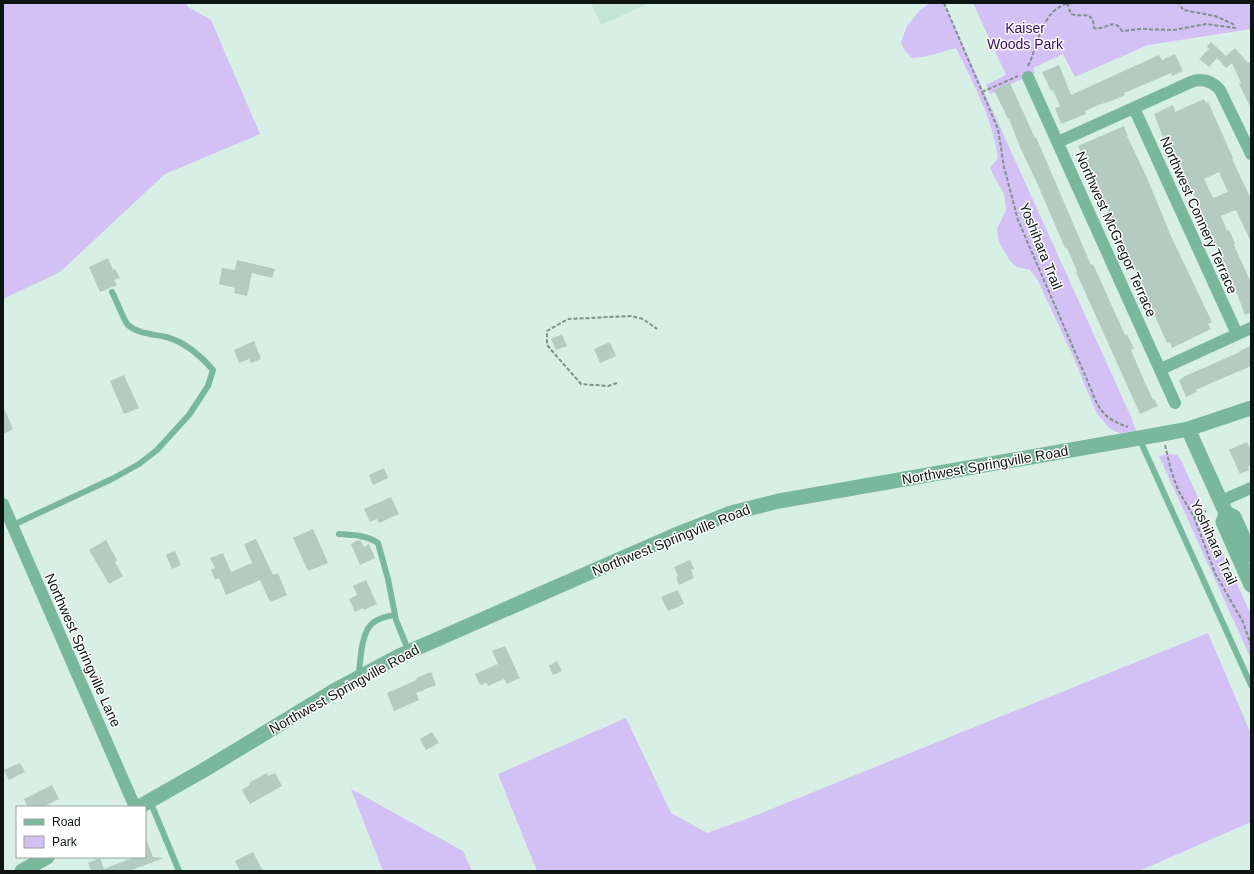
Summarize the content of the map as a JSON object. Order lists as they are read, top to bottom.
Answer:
{
  "streets": {
    "street": [
      "Northwest Connery Terrace",
      "Northwest McGregor Terrace",
      "Northwest Springville Road",
      "Northwest Springville Lane"
    ],
    "path": ["Yoshihara Trail"]
  },
  "crossings": [
    ["Yoshihara Trail", "Northwest Springville Road"]
  ],
  "parks": ["Kaiser Woods Park"],
  "legend": ["Road", "Park"]
}
